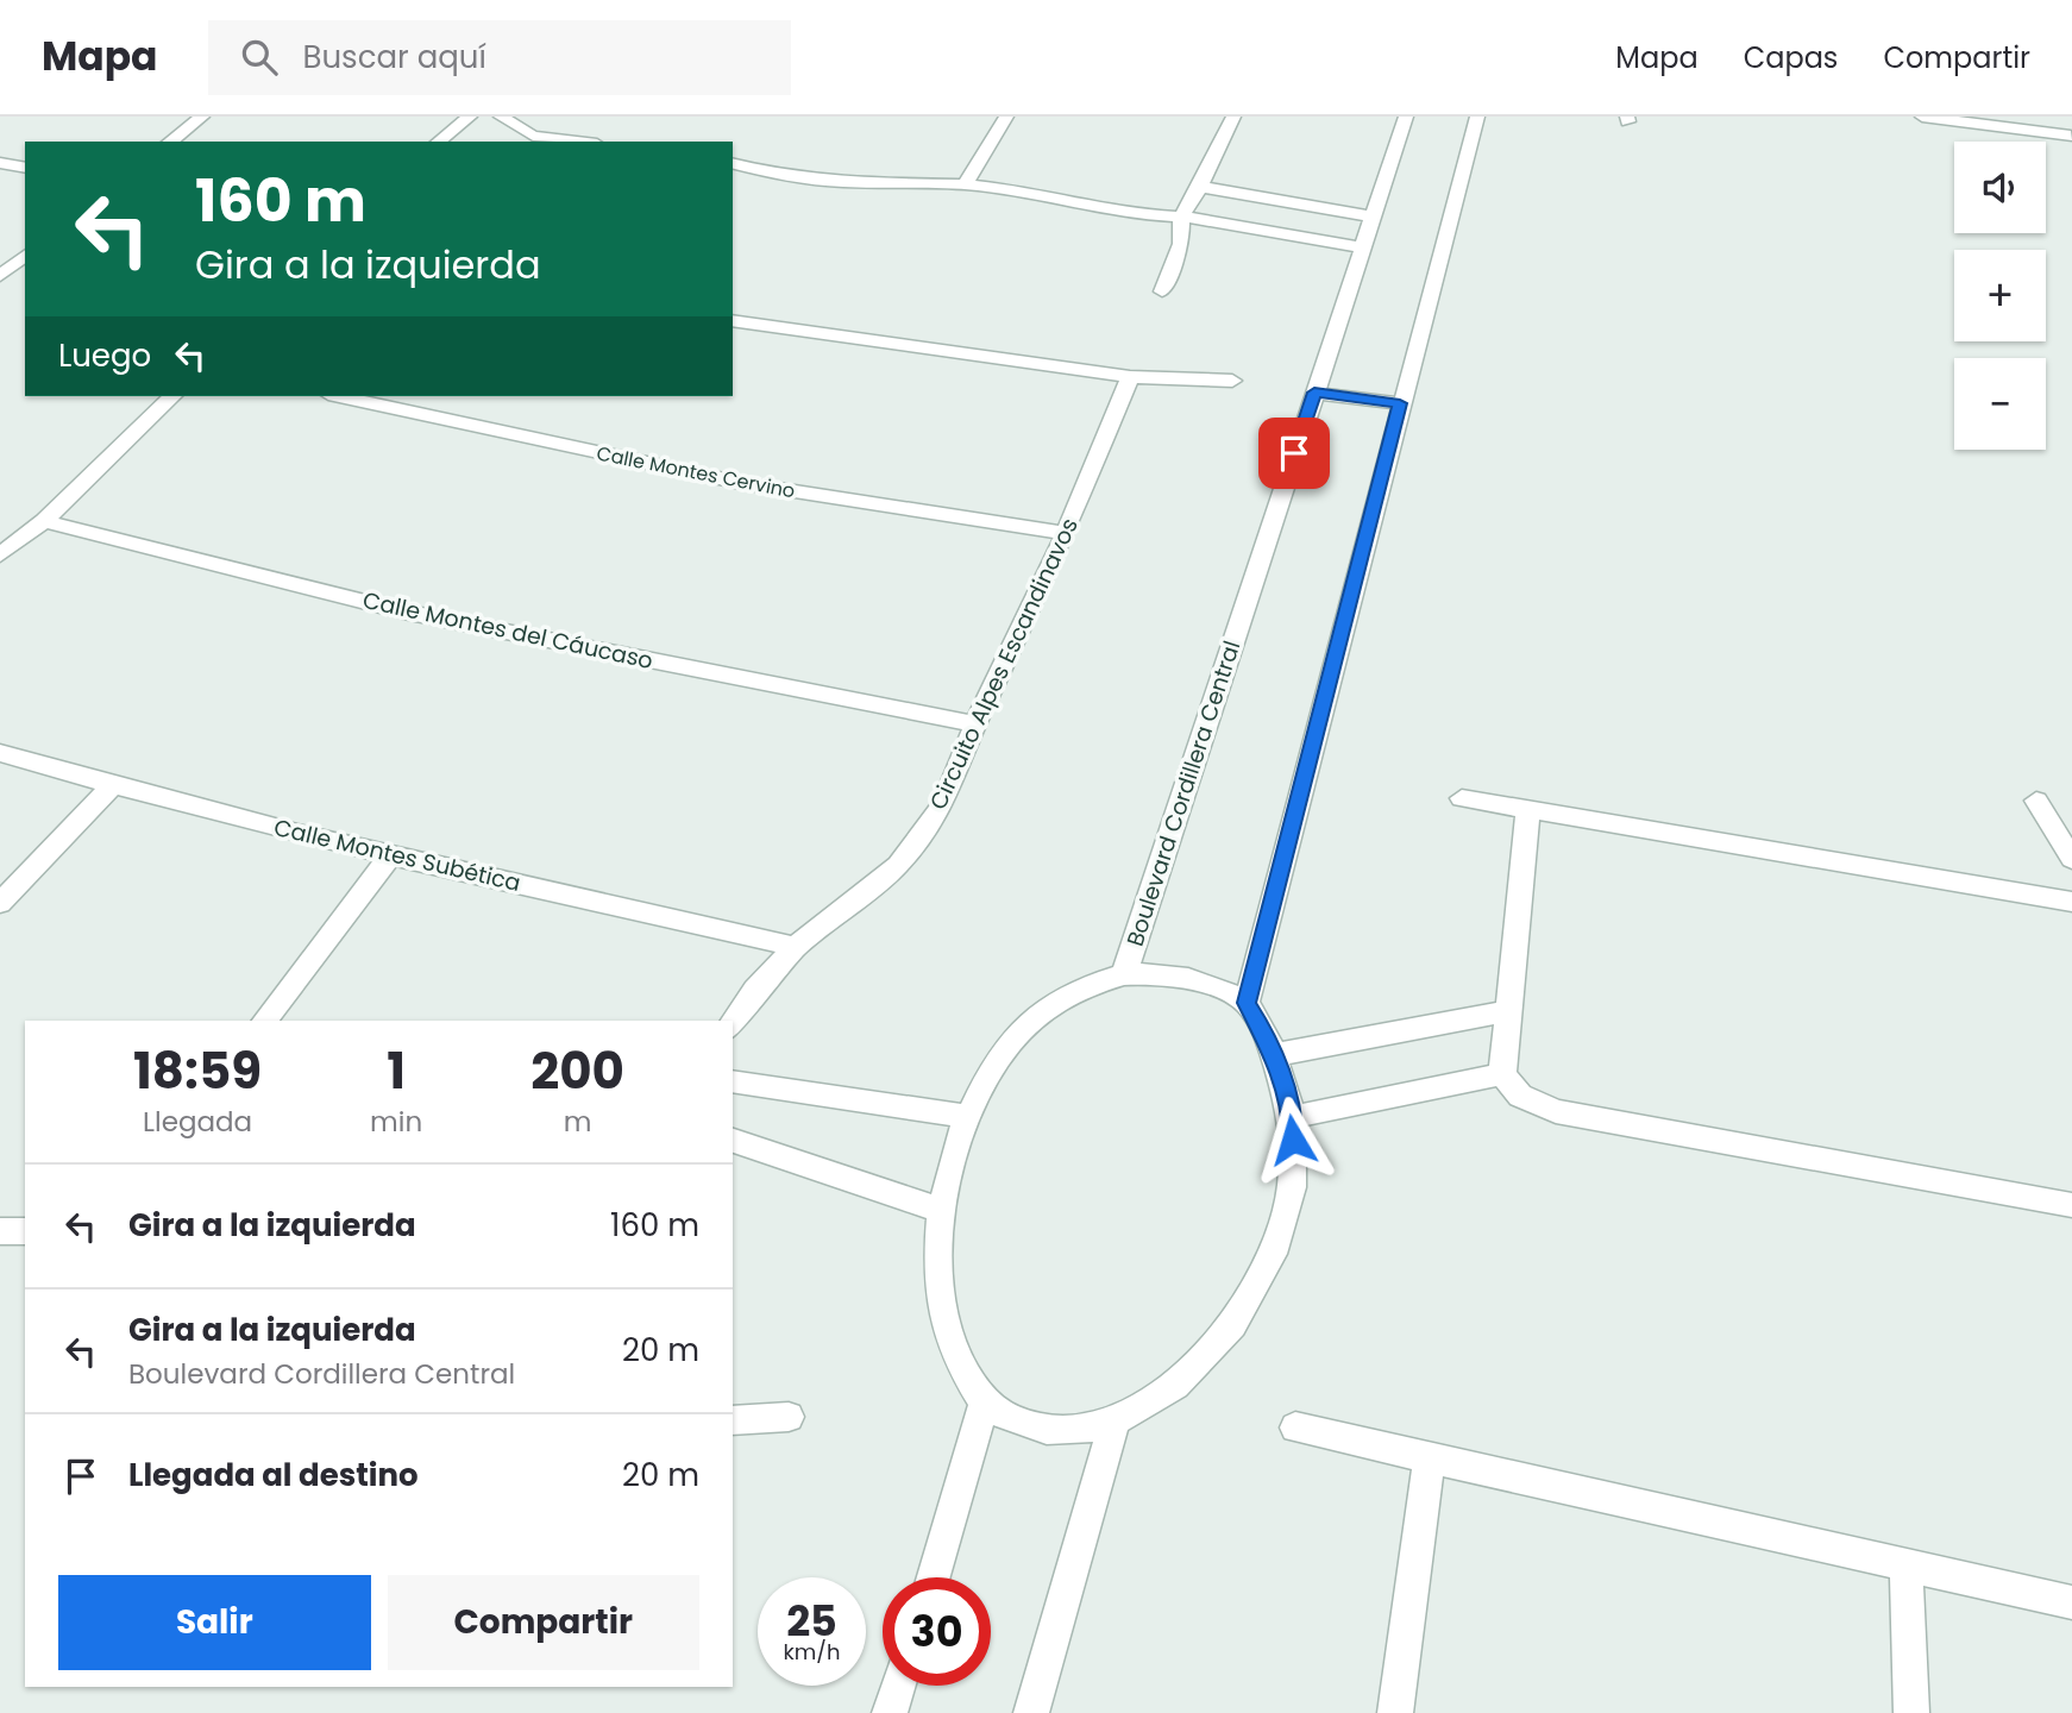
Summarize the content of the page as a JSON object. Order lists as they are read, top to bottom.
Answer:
{
  "streets": {
    "street": [
      "Calle Montes Cervino",
      "Calle Montes del Cáucaso",
      "Circuito Alpes Escandinavos",
      "Boulevard Cordillera Central",
      "Calle Montes Subética"
    ]
  },
  "crossings": [
    ["Calle Montes Cervino", "Circuito Alpes Escandinavos"],
    ["Calle Montes del Cáucaso", "Circuito Alpes Escandinavos"],
    ["Circuito Alpes Escandinavos", "Calle Montes Subética"]
  ],
  "page": {
    "header": "Mapa",
    "search": "Buscar aquí",
    "nav": ["Mapa", "Capas", "Compartir"],
    "map_buttons": ["+", "−"],
    "turn": ["160 m", "Gira a la izquierda"],
    "then": "Luego",
    "eta": [
      "18:59",
      "Llegada",
      "1",
      "min",
      "200",
      "m"
    ],
    "list": [
      {
        "name": "Gira a la izquierda",
        "value": "160 m"
      },
      {
        "name": "Gira a la izquierda",
        "note": "Boulevard Cordillera Central",
        "value": "20 m"
      },
      {
        "name": "Llegada al destino",
        "value": "20 m"
      }
    ],
    "buttons": ["Salir", "Compartir"],
    "speed": "25 km/h",
    "limit": "30"
  }
}
